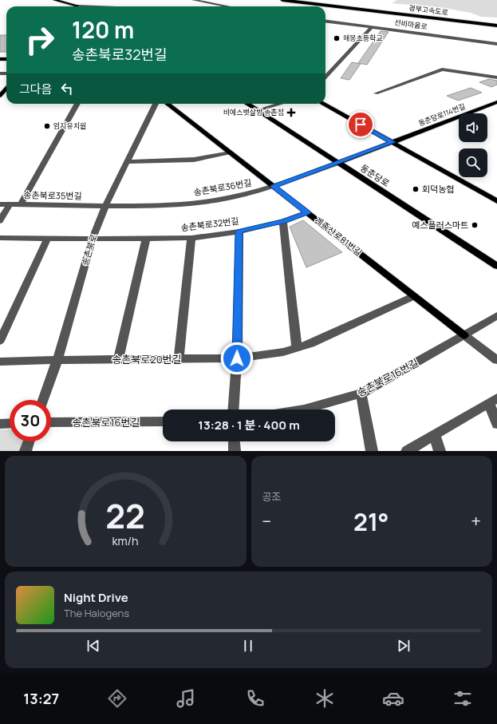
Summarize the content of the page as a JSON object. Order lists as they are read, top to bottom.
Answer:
{
  "streets": {
    "highway": ["경부고속도로"],
    "main road": ["동춘당로114번길", "동춘당로", "계족산로81번길"],
    "street": [
      "선비마을로",
      "송촌북로36번길",
      "송촌북로35번길",
      "송촌북로32번길",
      "송촌북로",
      "송촌북로20번길",
      "송촌북로16번길"
    ]
  },
  "crossings": [
    ["동춘당로114번길", "동춘당로"],
    ["동춘당로114번길", "송촌북로36번길"],
    ["동춘당로", "송촌북로36번길"],
    ["송촌북로36번길", "송촌북로35번길"],
    ["송촌북로36번길", "계족산로81번길"],
    ["송촌북로36번길", "송촌북로"],
    ["송촌북로35번길", "송촌북로"],
    ["송촌북로32번길", "계족산로81번길"],
    ["송촌북로32번길", "송촌북로"],
    ["계족산로81번길", "송촌북로20번길"],
    ["계족산로81번길", "송촌북로16번길"],
    ["송촌북로", "송촌북로20번길"]
  ],
  "places": {
    "other": [
      "매봉초등학교",
      "엄지유치원",
      "회덕농협",
      "예스플러스마트"
    ],
    "health": ["비에스뱃살방 송촌점"]
  },
  "page": {
    "turn": ["120 m", "송촌북로32번길"],
    "then": "그다음",
    "limit": "30",
    "trip": "13:28 · 1 분 · 400 m",
    "tile": "공조",
    "heat": ["−", "21°", "+"],
    "song": ["Night Drive", "The Halogens"],
    "tabs": "13:27",
    "gauge": ["22", "km/h"]
  }
}
